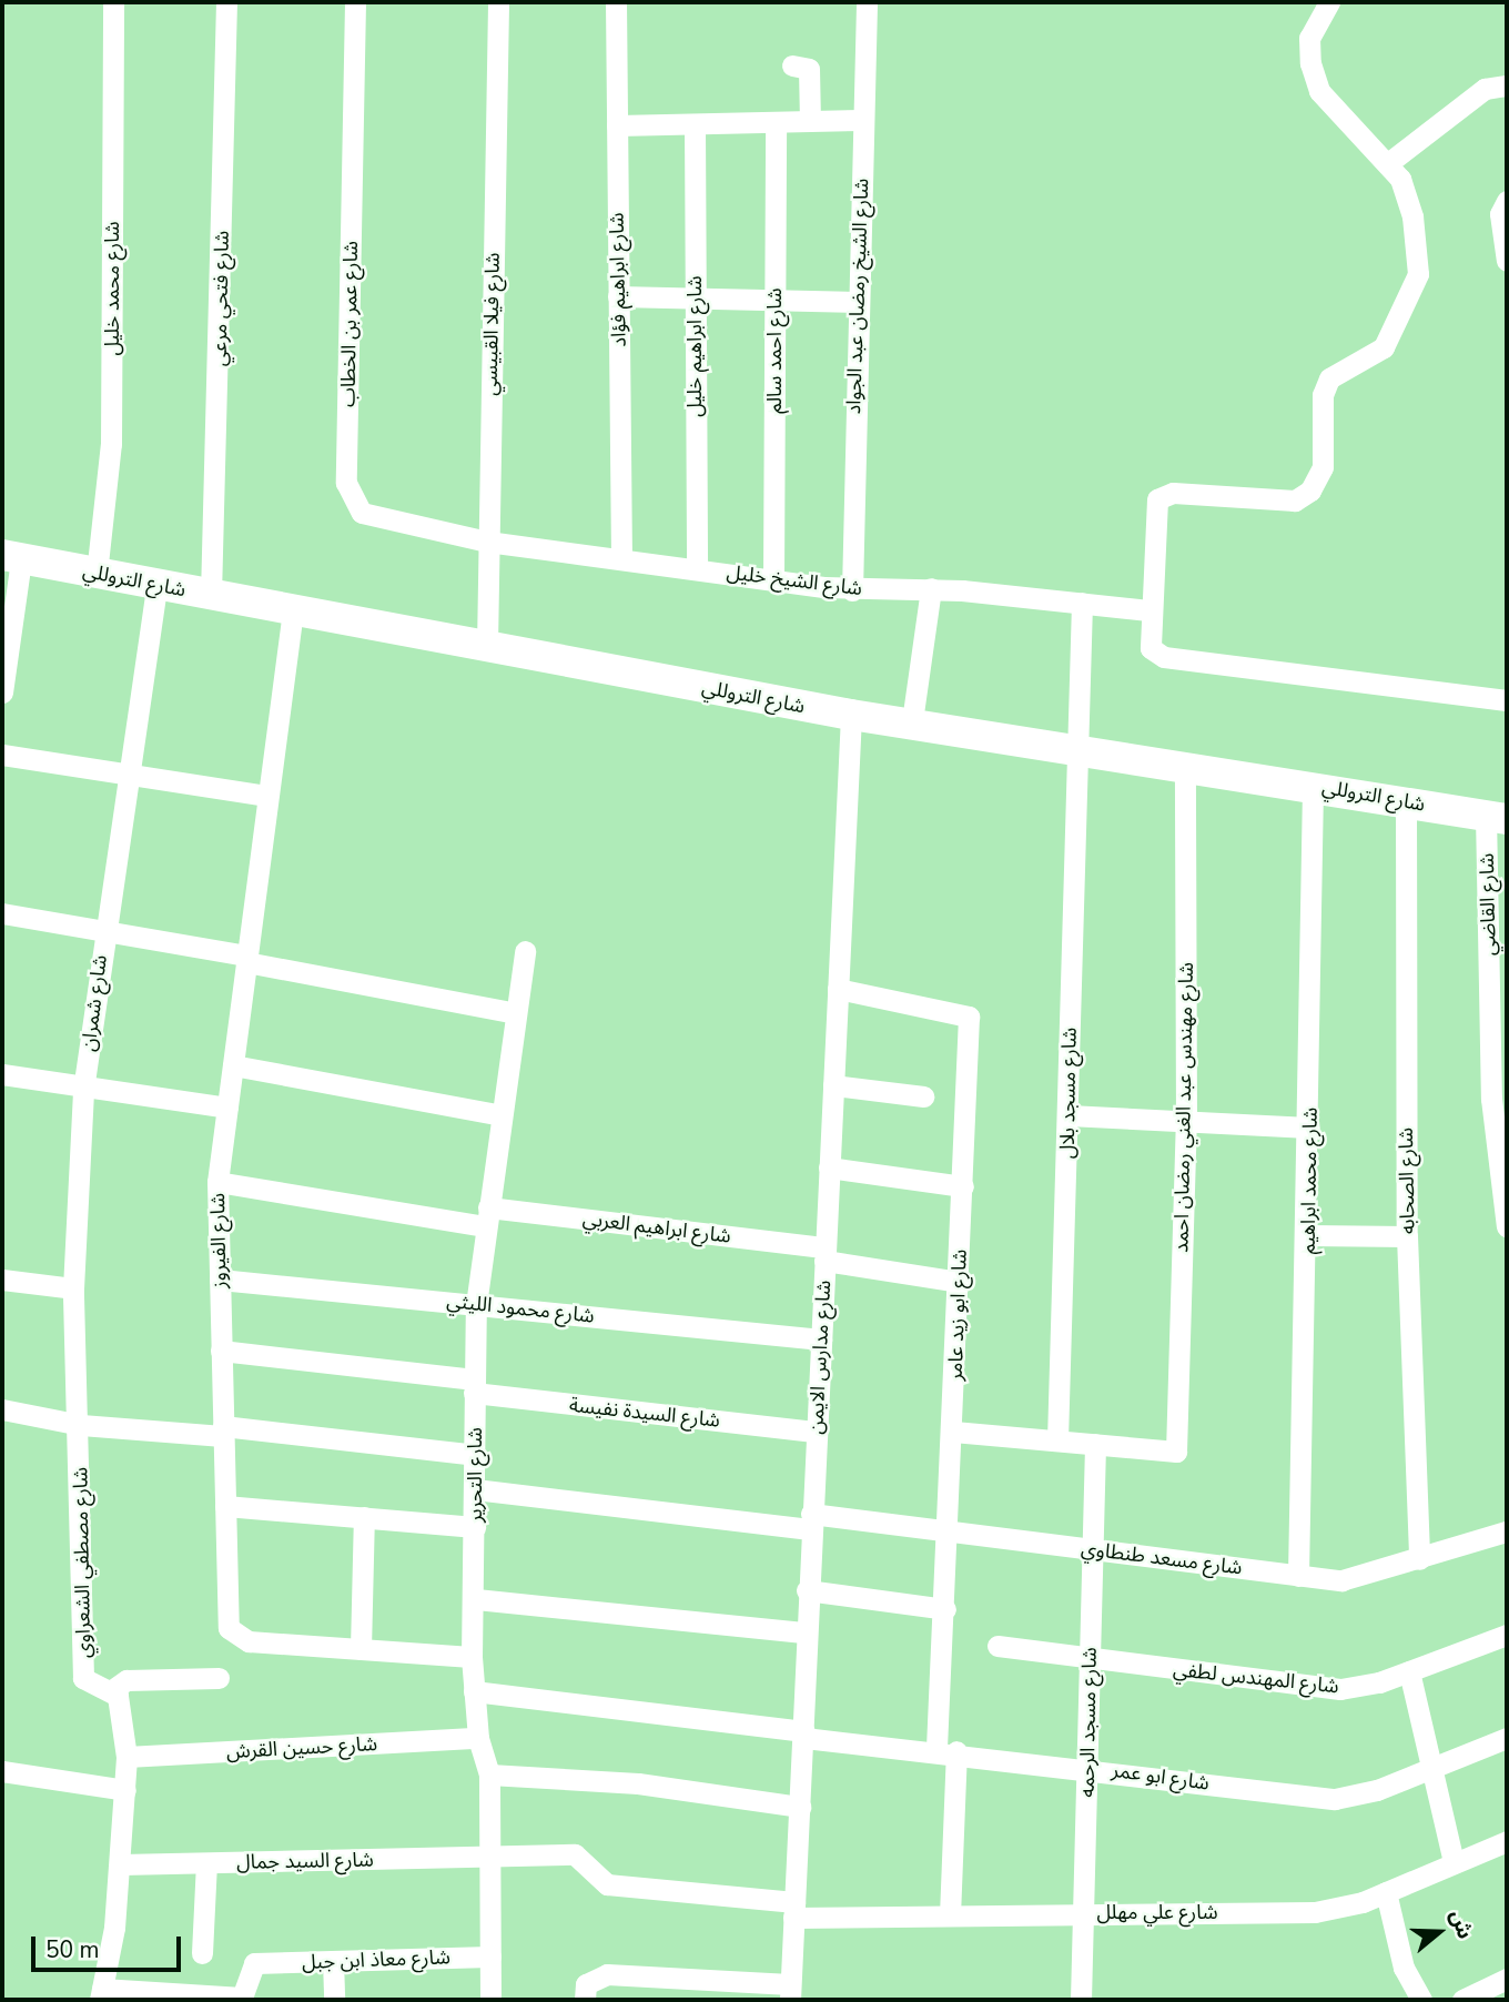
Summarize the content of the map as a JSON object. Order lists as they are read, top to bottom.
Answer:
{
  "streets": {
    "street": [
      "شارع ابراهيم فؤاد",
      "شارع محمد خليل",
      "شارع الشيخ رمضان عبد الجواد",
      "شارع فتحي مرعي",
      "شارع عمر بن الخطاب",
      "شارع فيلا القبيسي",
      "شارع ابراهيم خليل",
      "شارع احمد سالم",
      "شارع التروللي",
      "شارع الشيخ خليل",
      "شارع القاضي",
      "شارع شمران",
      "شارع مسجد بلال",
      "شارع مهندس عبد الغني رمضان احمد",
      "شارع محمد ابراهيم",
      "شارع الصحابه",
      "شارع ابراهيم العربي",
      "شارع الفيروز",
      "شارع محمود الليثي",
      "شارع ابو زيد عامر",
      "شارع مدارس الايمن",
      "شارع السيدة نفيسة",
      "شارع التحرير",
      "شارع مسعد طنطاوي",
      "شارع مصطفي الشعراوي",
      "شارع المهندس لطفي",
      "شارع مسجد الرحمه",
      "شارع حسين القرش",
      "شارع ابو عمر",
      "شارع السيد جمال",
      "شارع علي مهلل",
      "شارع معاذ ابن جبل"
    ]
  },
  "crossings": [
    ["شارع ابراهيم فؤاد", "شارع الشيخ خليل"],
    ["شارع محمد خليل", "شارع التروللي"],
    ["شارع الشيخ رمضان عبد الجواد", "شارع الشيخ خليل"],
    ["شارع فتحي مرعي", "شارع التروللي"],
    ["شارع عمر بن الخطاب", "شارع فيلا القبيسي"],
    ["شارع عمر بن الخطاب", "شارع الشيخ خليل"],
    ["شارع فيلا القبيسي", "شارع التروللي"],
    ["شارع فيلا القبيسي", "شارع الشيخ خليل"],
    ["شارع ابراهيم خليل", "شارع الشيخ خليل"],
    ["شارع احمد سالم", "شارع الشيخ خليل"],
    ["شارع التروللي", "شارع القاضي"],
    ["شارع التروللي", "شارع شمران"],
    ["شارع التروللي", "شارع مسجد بلال"],
    ["شارع التروللي", "شارع مهندس عبد الغني رمضان احمد"],
    ["شارع التروللي", "شارع محمد ابراهيم"],
    ["شارع التروللي", "شارع الصحابه"],
    ["شارع التروللي", "شارع الفيروز"],
    ["شارع التروللي", "شارع مدارس الايمن"],
    ["شارع الشيخ خليل", "شارع مسجد بلال"],
    ["شارع شمران", "شارع مصطفي الشعراوي"],
    ["شارع مهندس عبد الغني رمضان احمد", "شارع مسجد الرحمه"],
    ["شارع محمد ابراهيم", "شارع مسعد طنطاوي"],
    ["شارع الصحابه", "شارع مسعد طنطاوي"],
    ["شارع ابراهيم العربي", "شارع الفيروز"],
    ["شارع ابراهيم العربي", "شارع ابو زيد عامر"],
    ["شارع ابراهيم العربي", "شارع مدارس الايمن"],
    ["شارع ابراهيم العربي", "شارع التحرير"],
    ["شارع الفيروز", "شارع محمود الليثي"],
    ["شارع الفيروز", "شارع السيدة نفيسة"],
    ["شارع الفيروز", "شارع التحرير"],
    ["شارع محمود الليثي", "شارع مدارس الايمن"],
    ["شارع محمود الليثي", "شارع التحرير"],
    ["شارع ابو زيد عامر", "شارع مدارس الايمن"],
    ["شارع ابو زيد عامر", "شارع مسعد طنطاوي"],
    ["شارع ابو زيد عامر", "شارع ابو عمر"],
    ["شارع ابو زيد عامر", "شارع علي مهلل"],
    ["شارع مدارس الايمن", "شارع السيدة نفيسة"],
    ["شارع مدارس الايمن", "شارع مسعد طنطاوي"],
    ["شارع مدارس الايمن", "شارع ابو عمر"],
    ["شارع مدارس الايمن", "شارع السيد جمال"],
    ["شارع مدارس الايمن", "شارع علي مهلل"],
    ["شارع السيدة نفيسة", "شارع التحرير"],
    ["شارع التحرير", "شارع مسعد طنطاوي"],
    ["شارع التحرير", "شارع حسين القرش"],
    ["شارع التحرير", "شارع ابو عمر"],
    ["شارع التحرير", "شارع السيد جمال"],
    ["شارع التحرير", "شارع معاذ ابن جبل"],
    ["شارع مسعد طنطاوي", "شارع مسجد الرحمه"],
    ["شارع المهندس لطفي", "شارع مسجد الرحمه"],
    ["شارع مسجد الرحمه", "شارع ابو عمر"],
    ["شارع مسجد الرحمه", "شارع علي مهلل"],
    ["شارع السيد جمال", "شارع علي مهلل"]
  ],
  "scale_bar": "50 m",
  "north": "right"
}
